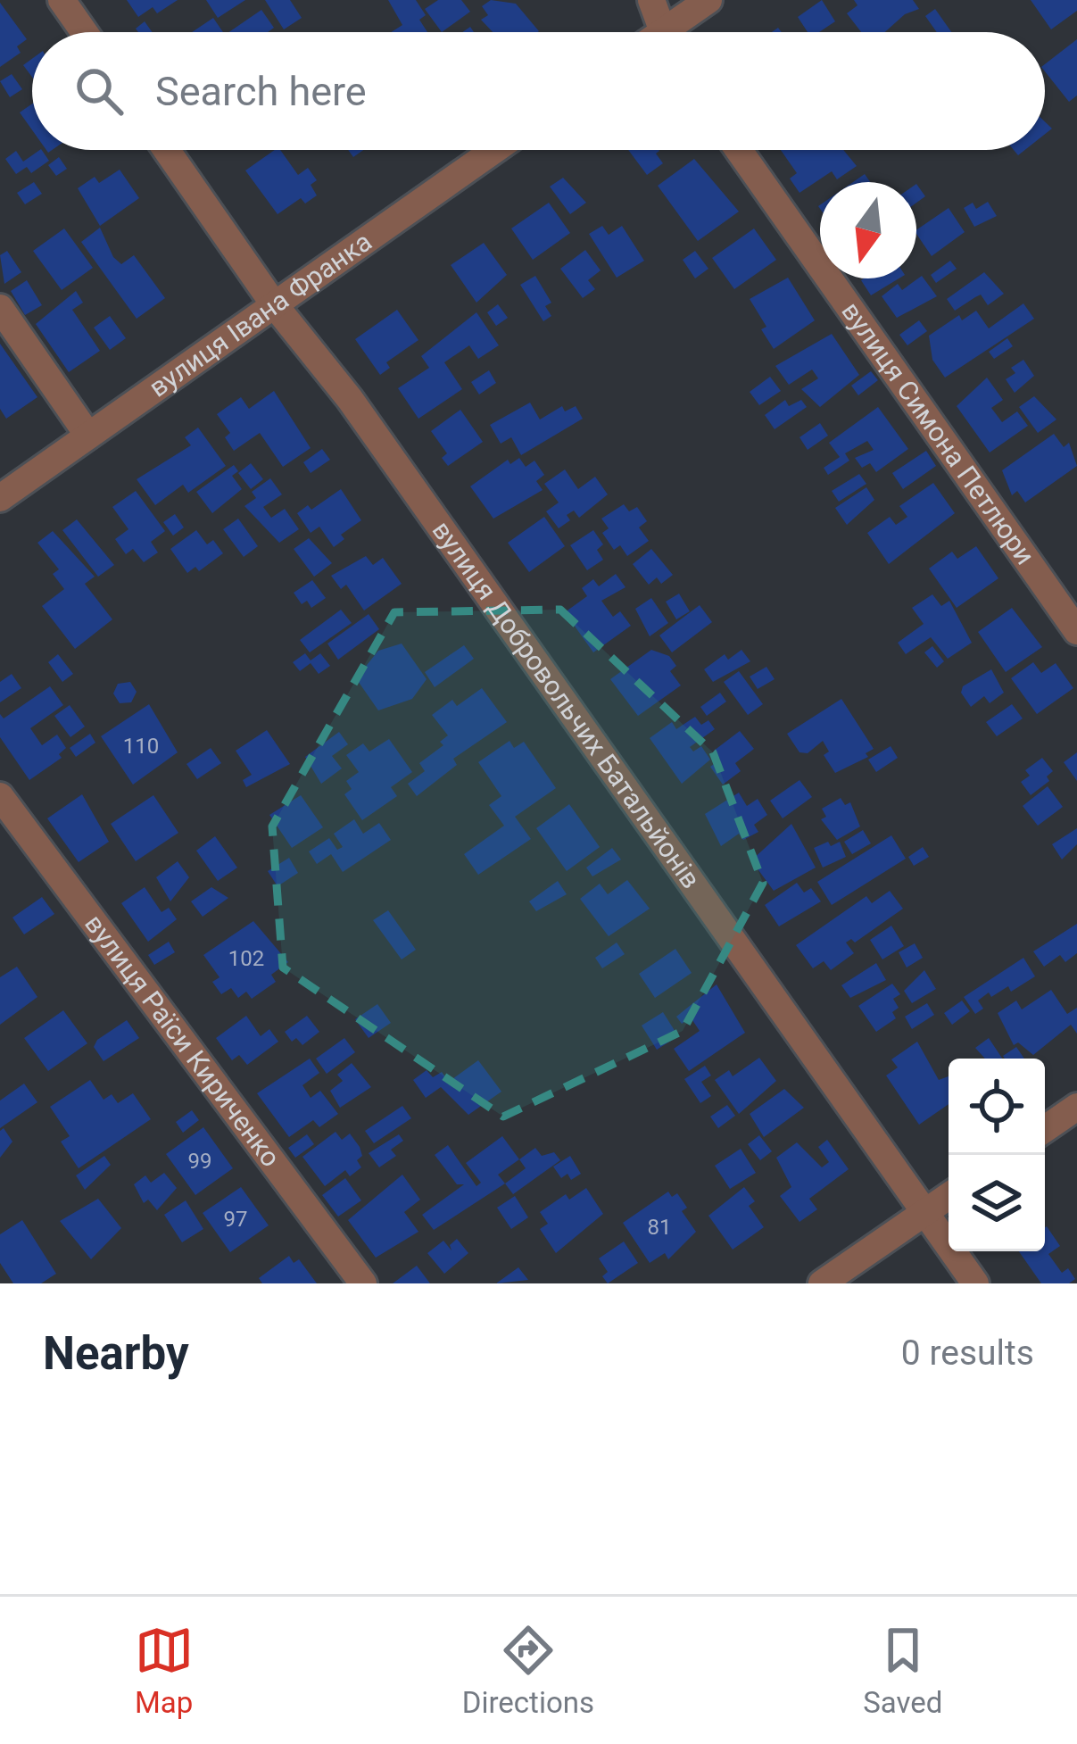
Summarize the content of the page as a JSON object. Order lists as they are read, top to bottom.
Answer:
{
  "streets": {
    "street": [
      "вулиця Івана Франка",
      "вулиця Симона Петлюри",
      "вулиця Добровольчих Батальйонів",
      "вулиця Раїси Кириченко"
    ]
  },
  "crossings": [
    ["вулиця Івана Франка", "вулиця Добровольчих Батальйонів"]
  ],
  "house_numbers": [
    "110",
    "102",
    "99",
    "97",
    "81"
  ],
  "north": "bottom",
  "page": {
    "search": "Search here",
    "heading": ["Nearby", "0 results"],
    "nav": ["Map", "Directions", "Saved"]
  }
}
